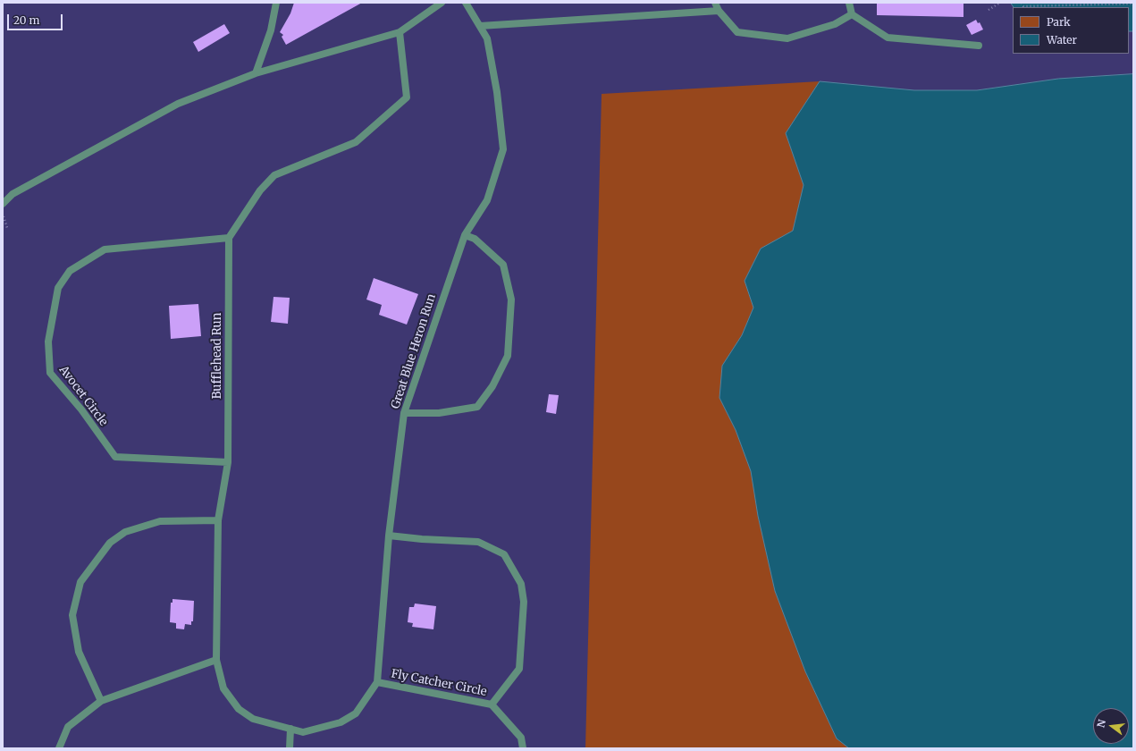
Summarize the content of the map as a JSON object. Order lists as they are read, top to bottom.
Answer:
{
  "streets": {
    "lane": [
      "Great Blue Heron Run",
      "Bufflehead Run",
      "Avocet Circle",
      "Fly Catcher Circle"
    ]
  },
  "crossings": [
    ["Great Blue Heron Run", "Bufflehead Run"],
    ["Great Blue Heron Run", "Fly Catcher Circle"],
    ["Bufflehead Run", "Avocet Circle"]
  ],
  "legend": ["Park", "Water"],
  "scale_bar": "20 m",
  "north": "left"
}
